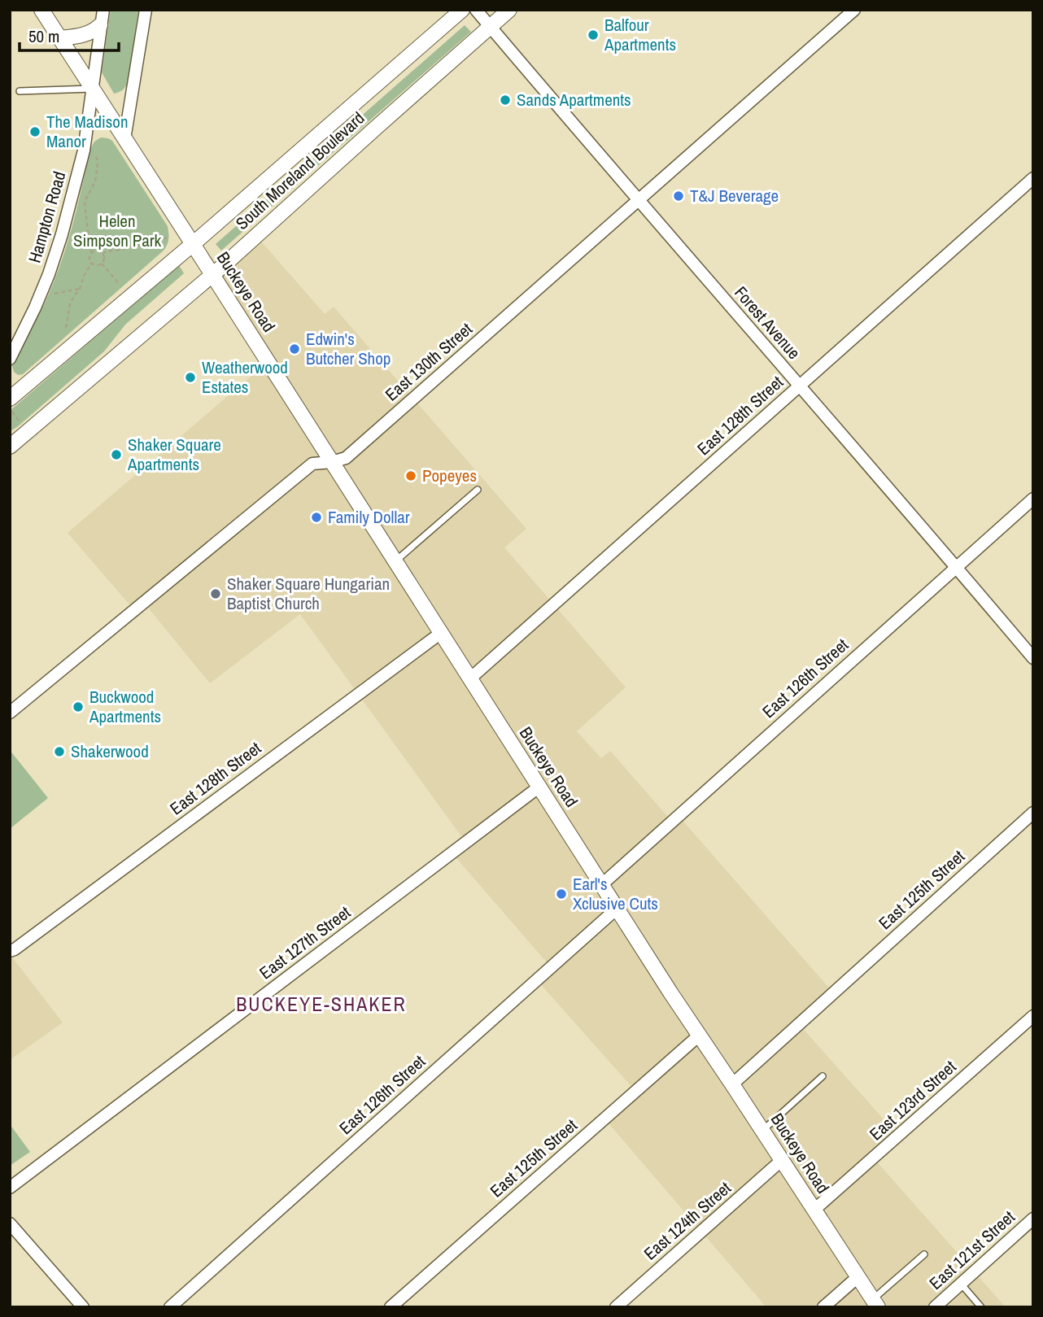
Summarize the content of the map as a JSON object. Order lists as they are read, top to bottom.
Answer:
{
  "streets": {
    "street": [
      "South Moreland Boulevard",
      "Hampton Road",
      "Buckeye Road",
      "Forest Avenue",
      "East 130th Street",
      "East 128th Street",
      "East 126th Street",
      "East 125th Street",
      "East 127th Street",
      "East 123rd Street",
      "East 124th Street",
      "East 121st Street"
    ]
  },
  "crossings": [
    ["South Moreland Boulevard", "Buckeye Road"],
    ["South Moreland Boulevard", "Forest Avenue"],
    ["Hampton Road", "Buckeye Road"],
    ["Buckeye Road", "East 130th Street"],
    ["Buckeye Road", "East 128th Street"],
    ["Buckeye Road", "East 126th Street"],
    ["Buckeye Road", "East 125th Street"],
    ["Buckeye Road", "East 127th Street"],
    ["Buckeye Road", "East 123rd Street"],
    ["Buckeye Road", "East 124th Street"],
    ["Forest Avenue", "East 130th Street"],
    ["Forest Avenue", "East 128th Street"],
    ["Forest Avenue", "East 126th Street"]
  ],
  "districts": ["BUCKEYE-SHAKER"],
  "parks": ["Helen Simpson Park"],
  "places": [
    "Balfour Apartments",
    "Sands Apartments",
    "The Madison Manor",
    "T&J Beverage",
    "Edwin's Butcher Shop",
    "Weatherwood Estates",
    "Shaker Square Apartments",
    "Popeyes",
    "Family Dollar",
    "Shaker Square Hungarian Baptist Church",
    "Buckwood Apartments",
    "Shakerwood",
    "Earl's Xclusive Cuts"
  ],
  "scale_bar": "50 m"
}
